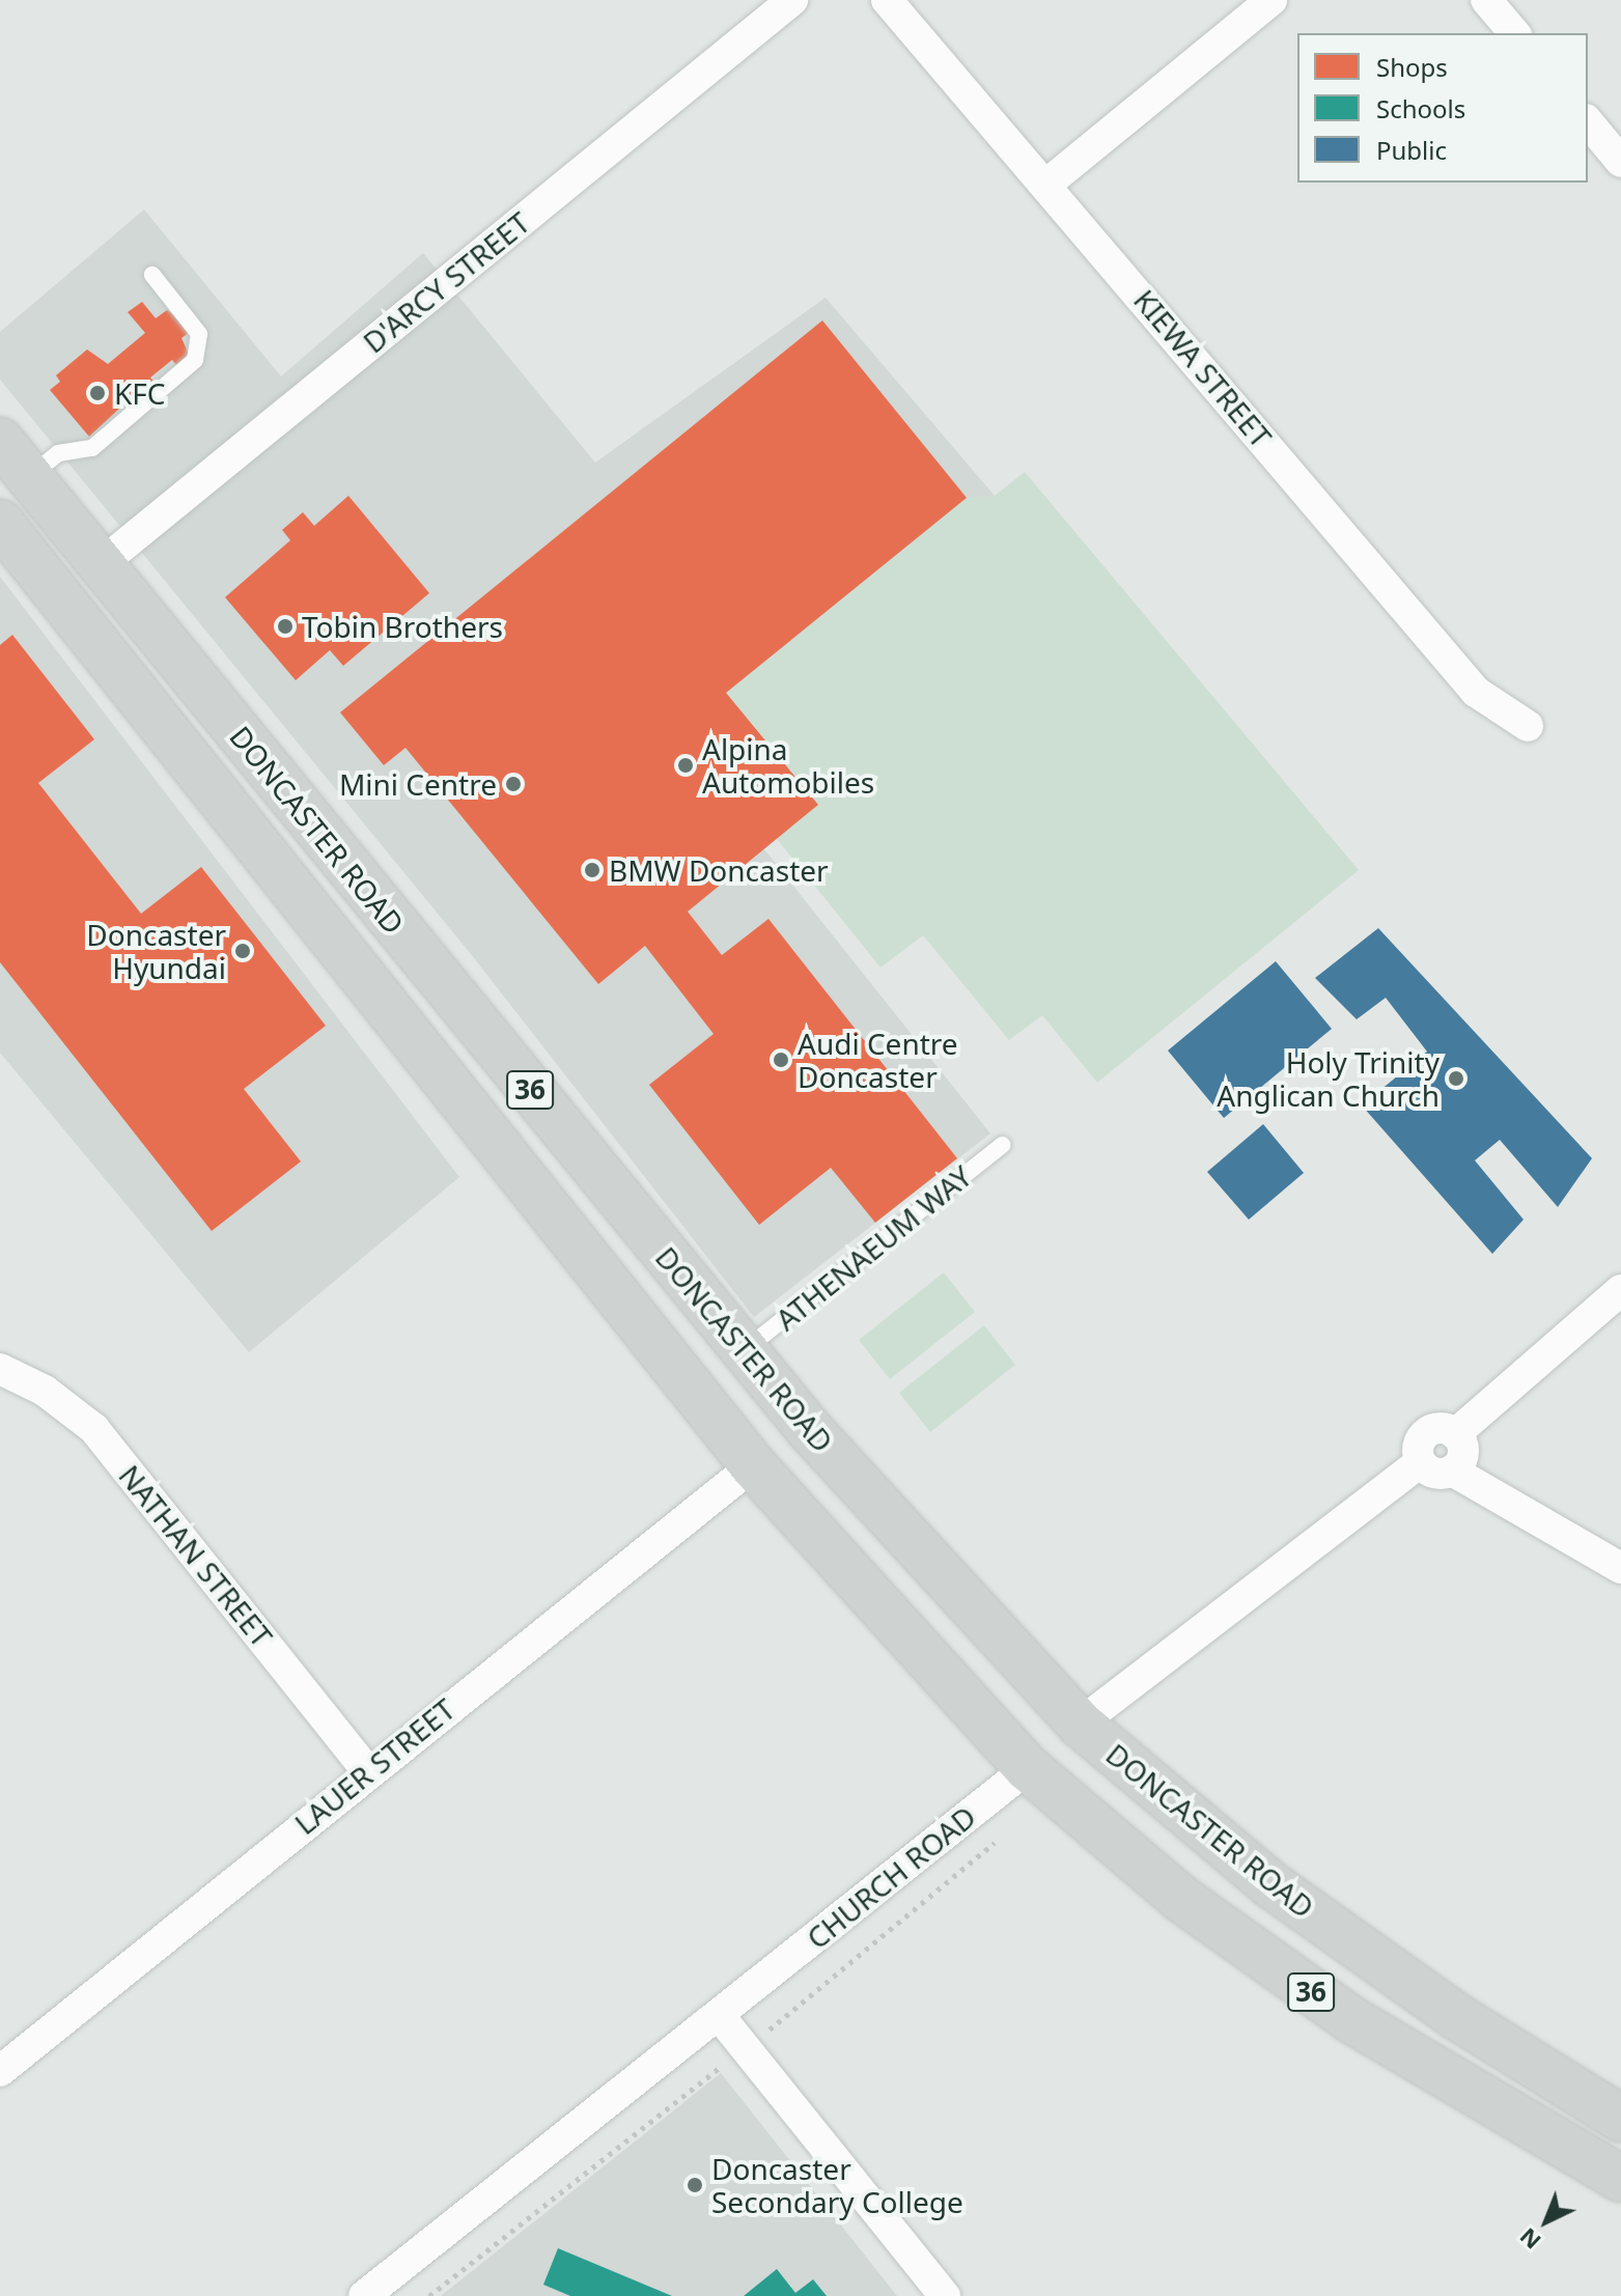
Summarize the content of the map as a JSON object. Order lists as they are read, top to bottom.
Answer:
{
  "streets": {
    "main road": ["DONCASTER ROAD", "36", "CHURCH ROAD"],
    "street": [
      "D'ARCY STREET",
      "KIEWA STREET",
      "NATHAN STREET",
      "LAUER STREET"
    ],
    "lane": ["ATHENAEUM WAY"]
  },
  "crossings": [
    ["D'ARCY STREET", "DONCASTER ROAD"],
    ["DONCASTER ROAD", "ATHENAEUM WAY"],
    ["DONCASTER ROAD", "LAUER STREET"],
    ["DONCASTER ROAD", "CHURCH ROAD"],
    ["NATHAN STREET", "LAUER STREET"]
  ],
  "places": [
    "KFC",
    "Tobin Brothers",
    "Alpina Automobiles",
    "Mini Centre",
    "BMW Doncaster",
    "Doncaster Hyundai",
    "Audi Centre Doncaster",
    "Holy Trinity Anglican Church",
    "Doncaster Secondary College"
  ],
  "legend": ["Shops", "Schools", "Public"],
  "north": "bottom left"
}
